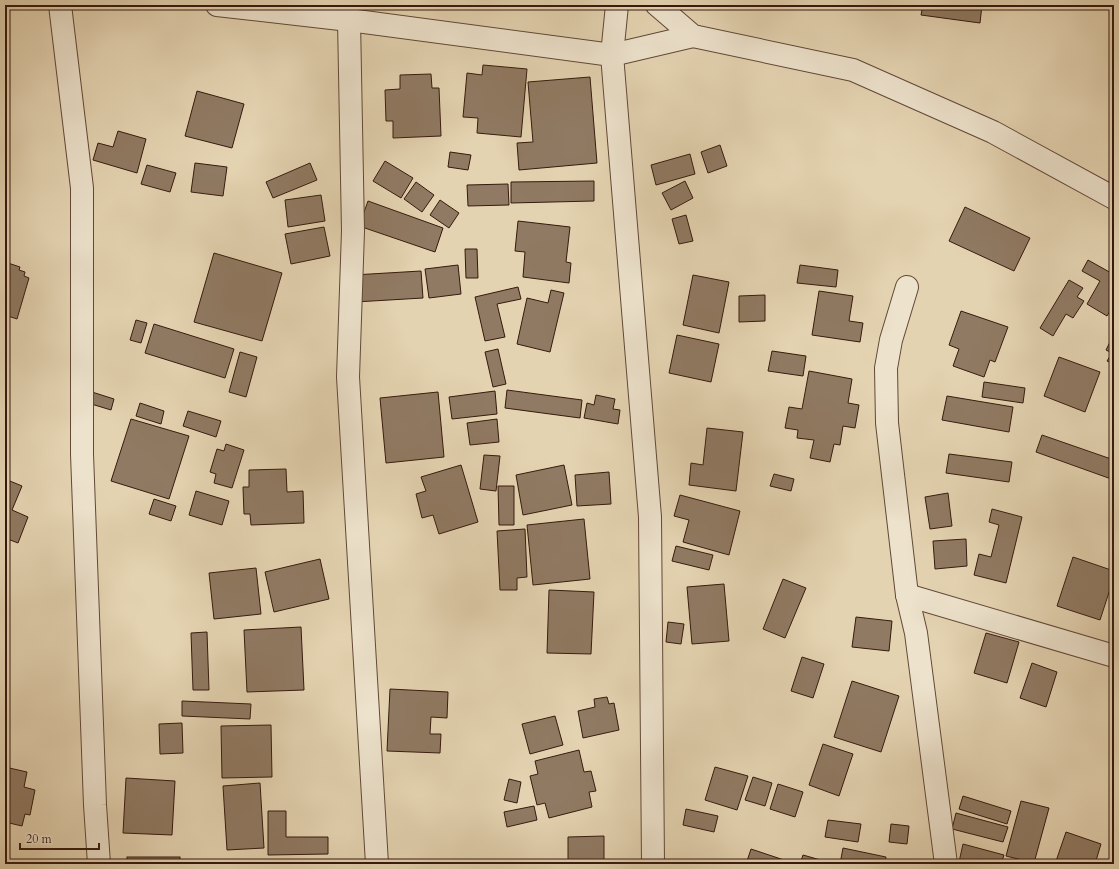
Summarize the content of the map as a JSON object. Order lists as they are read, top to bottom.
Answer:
{
  "scale_bar": "20 m"
}
